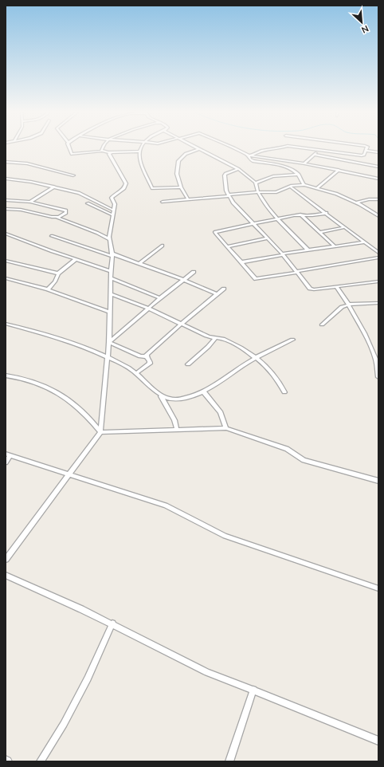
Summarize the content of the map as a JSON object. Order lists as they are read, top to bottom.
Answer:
{
  "north": "bottom right"
}
